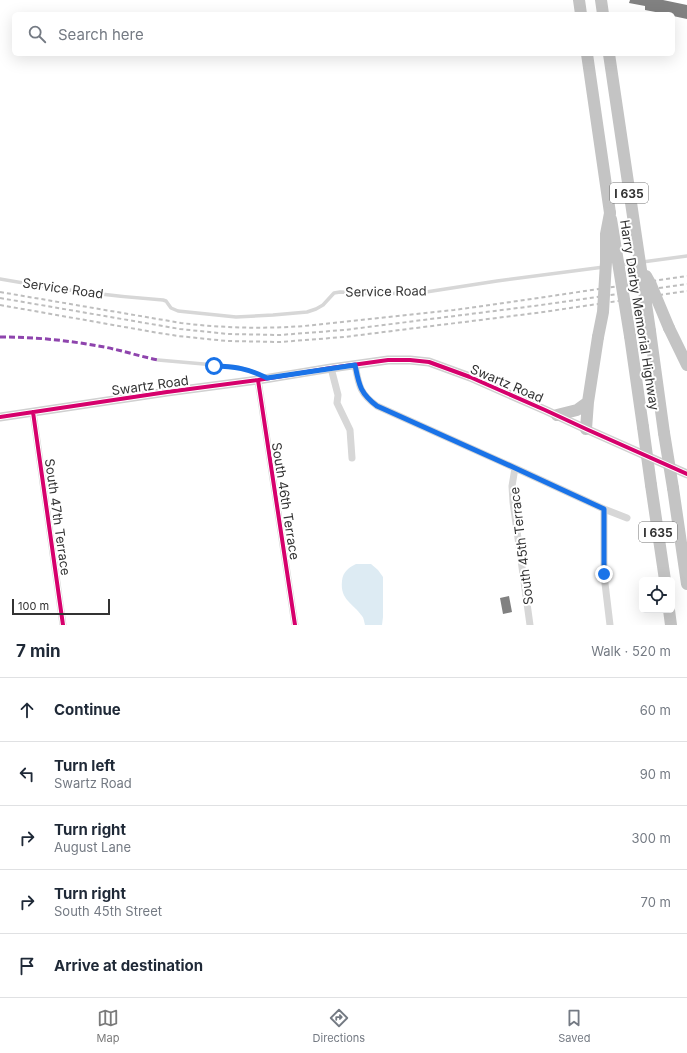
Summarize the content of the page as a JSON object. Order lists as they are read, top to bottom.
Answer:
{
  "streets": {
    "highway": ["I 635", "Harry Darby Memorial Highway"],
    "street": [
      "Swartz Road",
      "South 46th Terrace",
      "South 47th Terrace",
      "South 45th Terrace"
    ],
    "lane": ["Service Road"]
  },
  "crossings": [
    ["Swartz Road", "South 46th Terrace"],
    ["Swartz Road", "South 47th Terrace"]
  ],
  "scale_bar": "100 m",
  "page": {
    "search": "Search here",
    "scale": "100 m",
    "heading": ["7 min", "Walk · 520 m"],
    "list": [
      ["Continue", "60 m"],
      ["Turn left", "Swartz Road", "90 m"],
      ["Turn right", "August Lane", "300 m"],
      ["Turn right", "South 45th Street", "70 m"],
      "Arrive at destination"
    ],
    "nav": ["Map", "Directions", "Saved"]
  }
}
